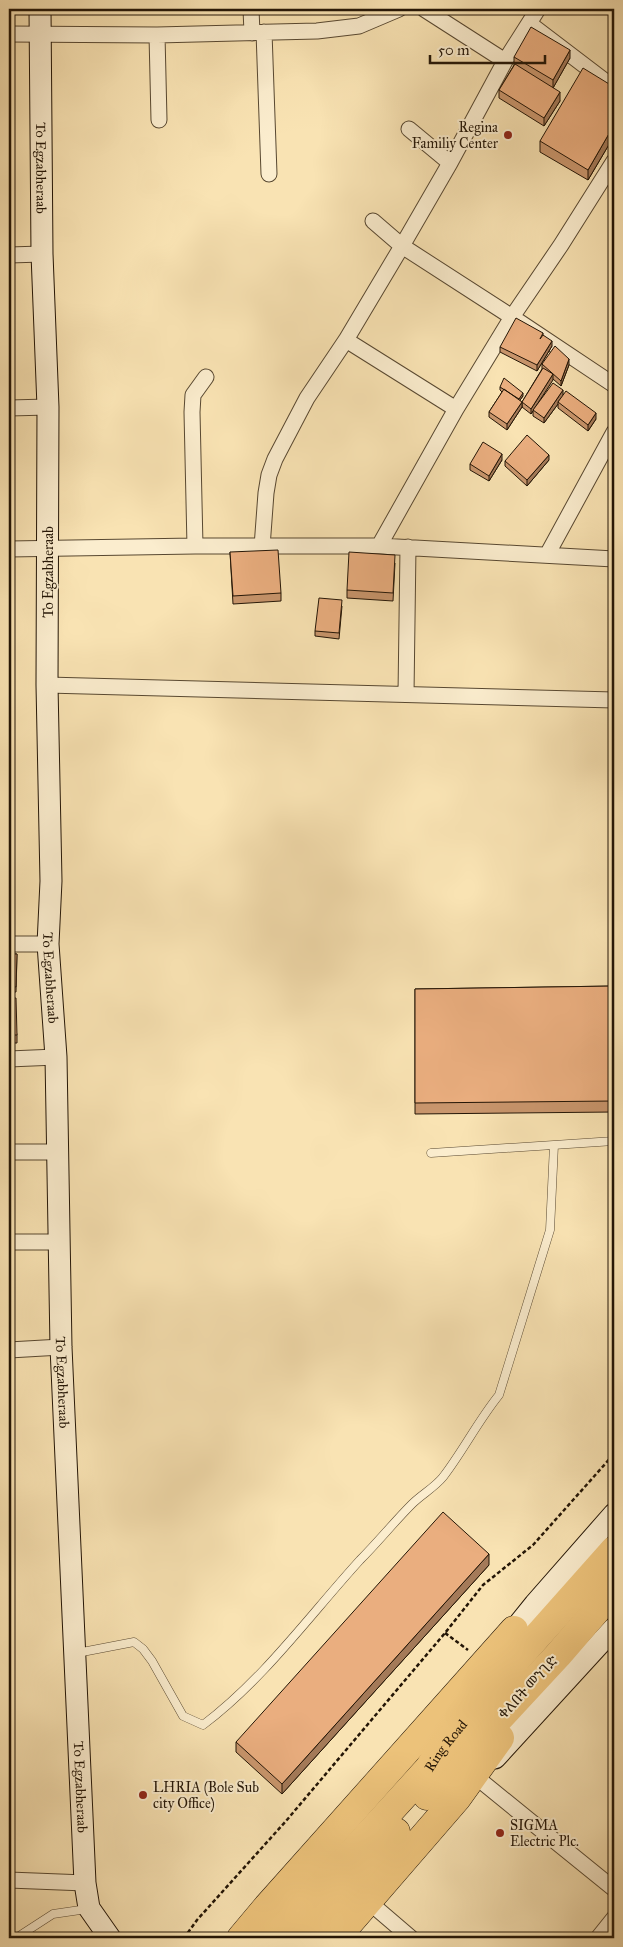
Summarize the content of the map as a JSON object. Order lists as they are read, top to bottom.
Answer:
{
  "streets": {
    "highway": ["ቀለበት መንገድ", "Ring Road"],
    "main road": ["To Egzabheraab"]
  },
  "crossings": [
    ["ቀለበት መንገድ", "Ring Road"]
  ],
  "places": ["Regina Familiy Center", "LHRIA (Bole Sub city Office)", "SIGMA Electric Plc."],
  "scale_bar": "50 m"
}
